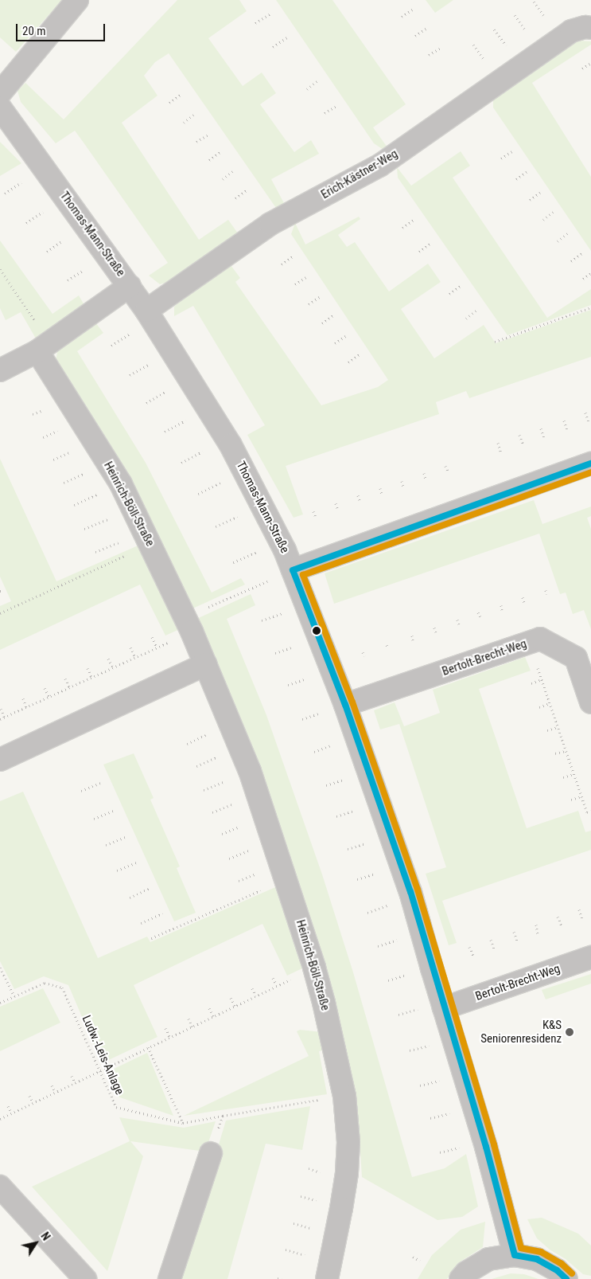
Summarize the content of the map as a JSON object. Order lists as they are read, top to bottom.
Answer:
{
  "streets": {
    "street": [
      "Erich-Kästner-Weg",
      "Thomas-Mann-Straße",
      "Heinrich-Böll-Straße",
      "Bertolt-Brecht-Weg"
    ],
    "path": ["Ludw.-Leis-Anlage"]
  },
  "crossings": [
    ["Erich-Kästner-Weg", "Thomas-Mann-Straße"],
    ["Thomas-Mann-Straße", "Bertolt-Brecht-Weg"],
    ["Heinrich-Böll-Straße", "Ludw.-Leis-Anlage"]
  ],
  "places": ["K&S Seniorenresidenz"],
  "scale_bar": "20 m",
  "north": "top right"
}
